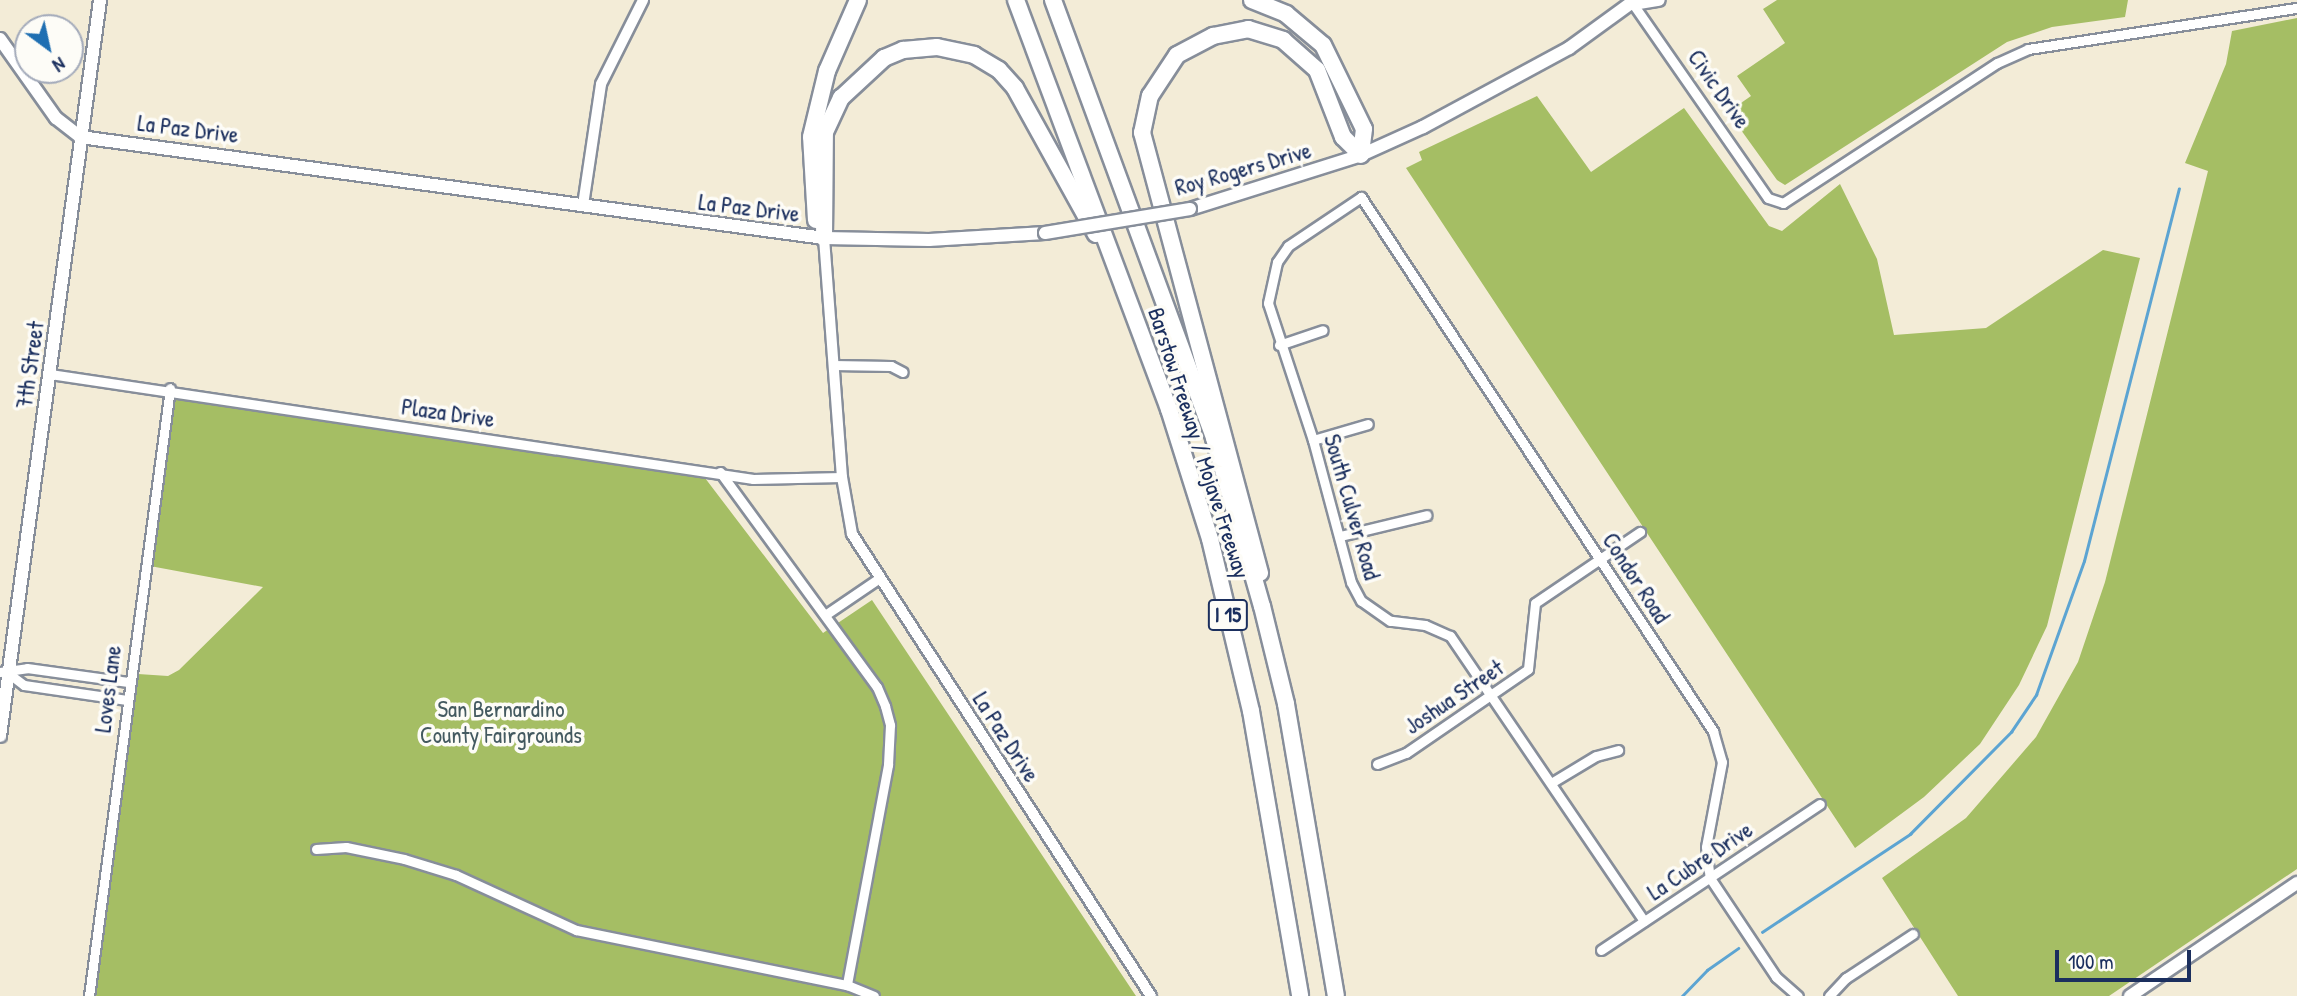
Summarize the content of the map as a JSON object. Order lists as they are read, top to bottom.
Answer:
{
  "streets": {
    "highway": ["Barstow Freeway / Mojave Freeway", "I 15"],
    "main road": ["La Paz Drive", "Roy Rogers Drive", "7th Street"],
    "street": [
      "Civic Drive",
      "Plaza Drive",
      "South Culver Road",
      "Condor Road",
      "Loves Lane",
      "Joshua Street",
      "La Cubre Drive"
    ]
  },
  "crossings": [
    ["Civic Drive", "Roy Rogers Drive"],
    ["La Paz Drive", "Roy Rogers Drive"],
    ["La Paz Drive", "7th Street"],
    ["La Paz Drive", "Plaza Drive"],
    ["7th Street", "Plaza Drive"],
    ["Plaza Drive", "Loves Lane"],
    ["South Culver Road", "Condor Road"],
    ["South Culver Road", "Joshua Street"],
    ["South Culver Road", "La Cubre Drive"],
    ["Condor Road", "Joshua Street"],
    ["Condor Road", "La Cubre Drive"]
  ],
  "parks": ["San Bernardino County Fairgrounds"],
  "scale_bar": "100 m",
  "north": "bottom right"
}
